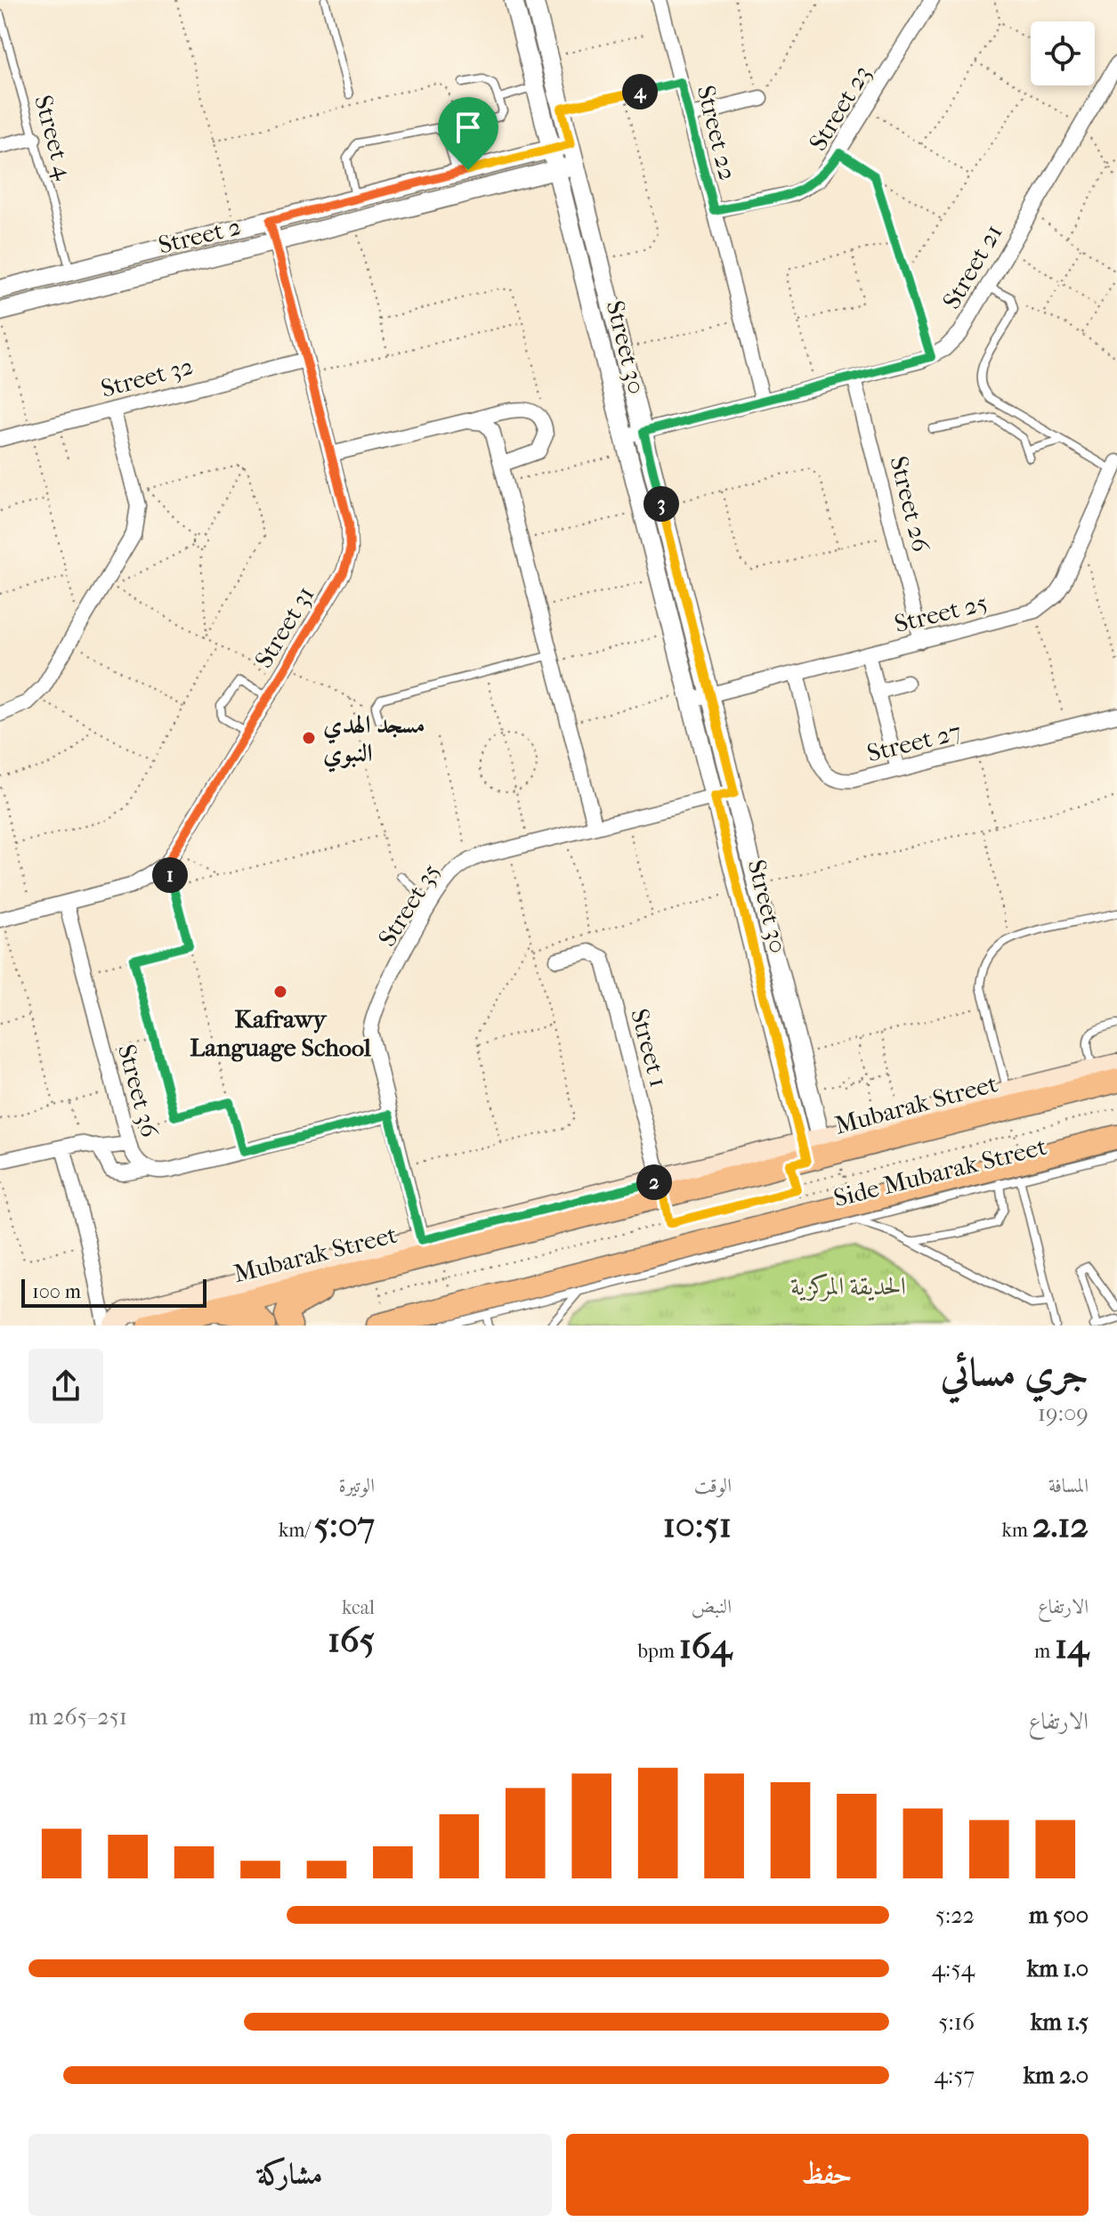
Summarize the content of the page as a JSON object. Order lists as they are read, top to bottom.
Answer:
{
  "streets": {
    "main road": ["Mubarak Street"],
    "street": [
      "Street 23",
      "Street 22",
      "Street 2",
      "Street 21",
      "Street 30",
      "Street 32",
      "Street 26",
      "Street 25",
      "Street 31",
      "Street 27",
      "Street 35",
      "Street 1",
      "Street 36"
    ],
    "lane": ["Street 4", "Side Mubarak Street"]
  },
  "crossings": [
    ["Street 23", "Street 22"],
    ["Street 22", "Street 21"],
    ["Street 4", "Street 2"],
    ["Street 2", "Street 30"],
    ["Street 2", "Street 31"],
    ["Street 21", "Street 30"],
    ["Street 21", "Street 26"],
    ["Street 30", "Street 25"],
    ["Street 30", "Street 35"],
    ["Street 30", "Mubarak Street"],
    ["Street 32", "Street 31"],
    ["Street 26", "Street 25"],
    ["Street 25", "Street 27"],
    ["Street 31", "Street 36"],
    ["Street 35", "Street 36"],
    ["Street 35", "Mubarak Street"],
    ["Street 1", "Mubarak Street"]
  ],
  "parks": ["الحديقة المركزية"],
  "places": ["مسجد الهدي النبوي", "Kafrawy Language School"],
  "scale_bar": "100 m",
  "page": {
    "pins": [
      "4",
      "3",
      "1",
      "2"
    ],
    "scale": "100 m",
    "heading": ["جري مسائي", "19:09"],
    "stats": [
      ["المسافة", "2.12 km"],
      ["الوقت", "10:51"],
      ["الوتيرة", "5:07 /km"],
      ["الارتفاع", "14 m"],
      ["النبض", "164 bpm"],
      ["kcal", "165"]
    ],
    "chart": ["الارتفاع", "251–265 m"],
    "list": [
      {
        "name": "500 m",
        "note": "5:22"
      },
      {
        "name": "1.0 km",
        "note": "4:54"
      },
      {
        "name": "1.5 km",
        "note": "5:16"
      },
      {
        "name": "2.0 km",
        "note": "4:57"
      }
    ],
    "buttons": ["حفظ", "مشاركة"]
  }
}
